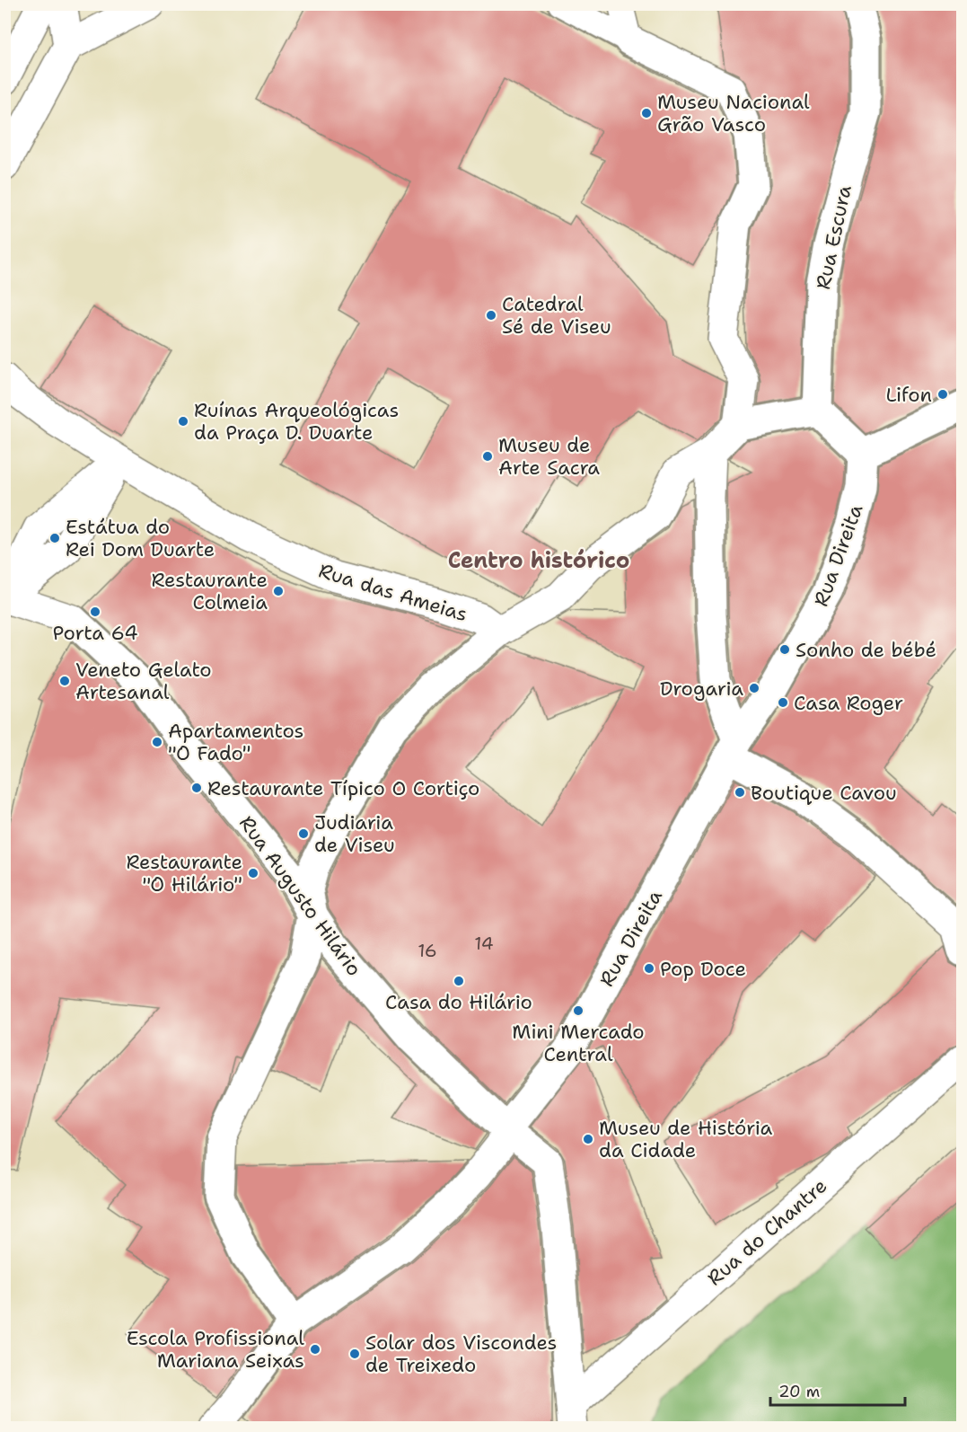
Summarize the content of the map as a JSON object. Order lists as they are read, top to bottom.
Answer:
{
  "streets": {
    "street": [
      "Rua Escura",
      "Rua Direita",
      "Rua das Ameias",
      "Rua Augusto Hilário",
      "Rua do Chantre"
    ]
  },
  "crossings": [
    ["Rua Direita", "Rua Augusto Hilário"],
    ["Rua Augusto Hilário", "Rua do Chantre"]
  ],
  "districts": ["Centro histórico"],
  "places": [
    "Museu Nacional Grão Vasco",
    "Catedral Sé de Viseu",
    "Lifon",
    "Ruínas Arqueológicas da Praça D. Duarte",
    "Museu de Arte Sacra",
    "Estátua do Rei Dom Duarte",
    "Restaurante Colmeia",
    "Porta 64",
    "Sonho de bébé",
    "Veneto Gelato Artesanal",
    "Drogaria",
    "Casa Roger",
    "Apartamentos \"O Fado\"",
    "Restaurante Típico O Cortiço",
    "Boutique Cavou",
    "Judiaria de Viseu",
    "Restaurante \"O Hilário\"",
    "Pop Doce",
    "Casa do Hilário",
    "Mini Mercado Central",
    "Museu de História da Cidade",
    "Escola Profissional Mariana Seixas",
    "Solar dos Viscondes de Treixedo"
  ],
  "house_numbers": ["14", "16"],
  "scale_bar": "20 m"
}
